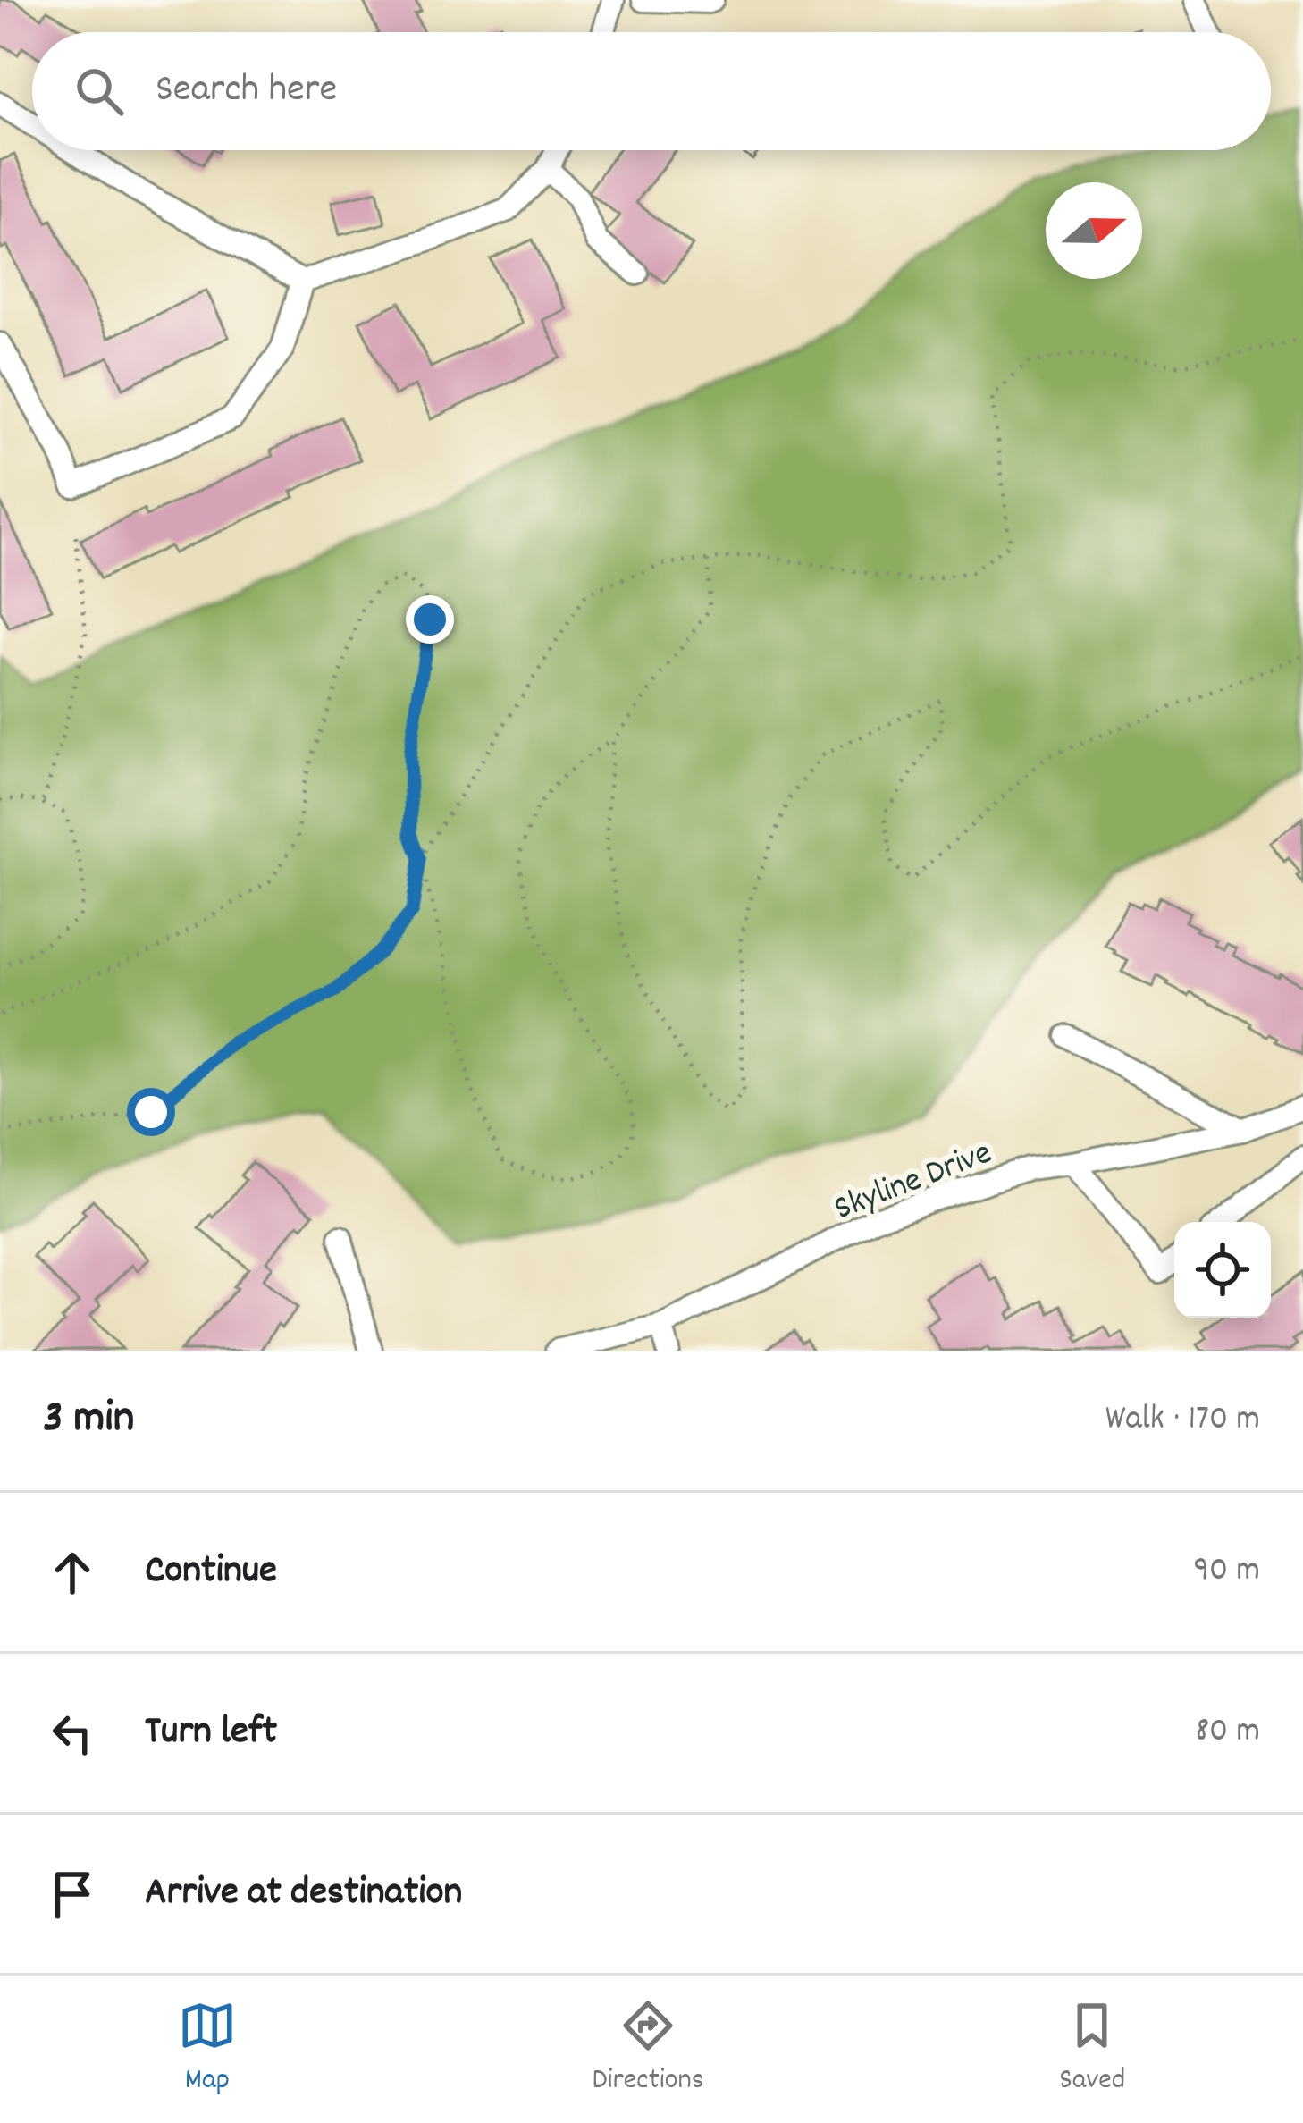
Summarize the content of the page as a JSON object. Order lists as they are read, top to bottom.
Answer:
{
  "streets": {
    "street": ["Skyline Drive"]
  },
  "north": "right",
  "page": {
    "search": "Search here",
    "heading": ["3 min", "Walk · 170 m"],
    "list": [
      ["Continue", "90 m"],
      ["Turn left", "80 m"],
      "Arrive at destination"
    ],
    "nav": ["Map", "Directions", "Saved"]
  }
}
